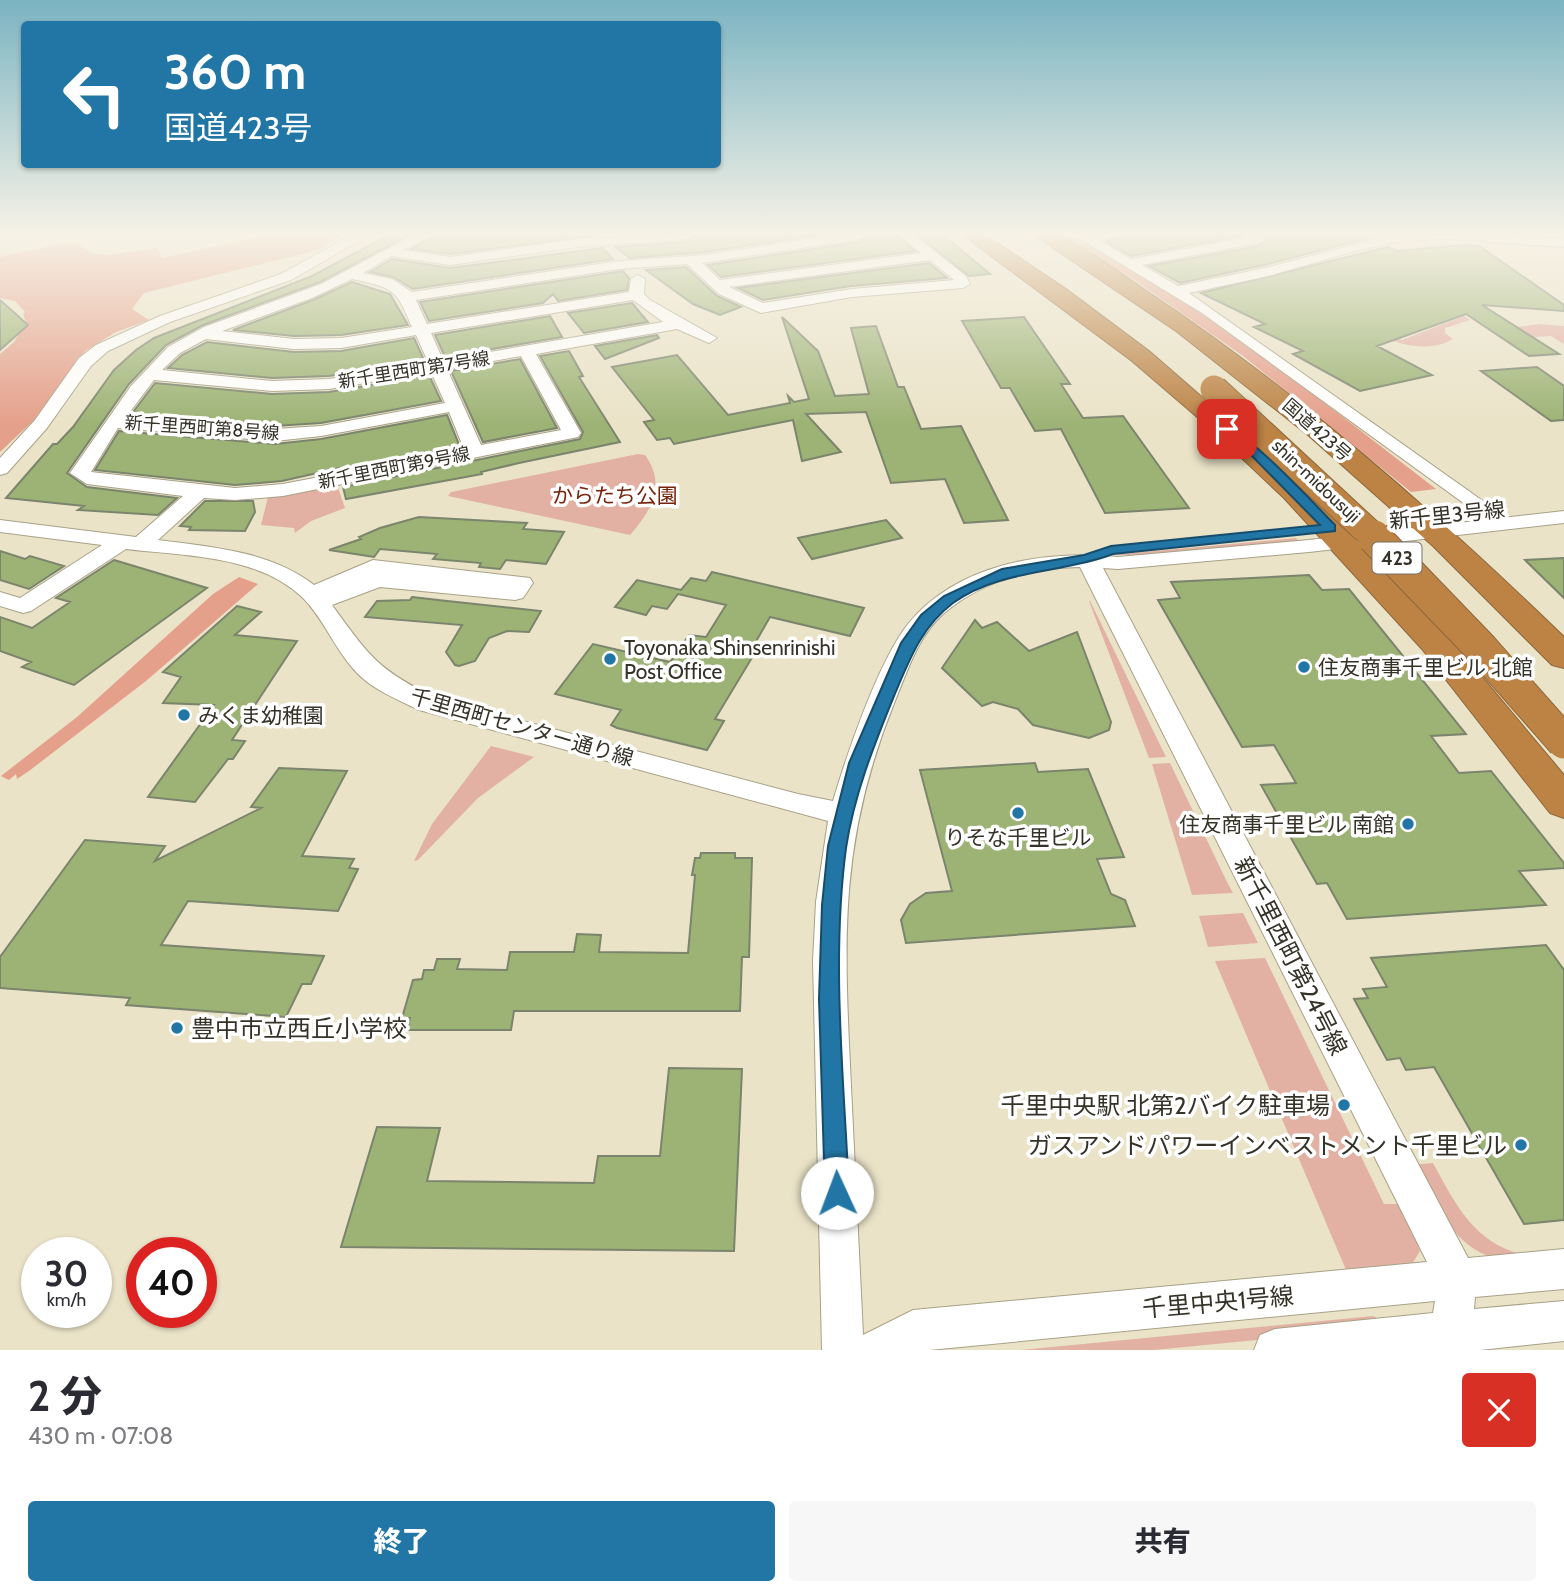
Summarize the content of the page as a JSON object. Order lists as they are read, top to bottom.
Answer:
{
  "streets": {
    "highway": ["国道423号", "shin-midousuji", "423"],
    "street": [
      "新千里西町第7号線",
      "新千里西町第8号線",
      "新千里西町第9号線",
      "新千里3号線",
      "千里西町センター通り線",
      "新千里西町第24号線",
      "千里中央1号線"
    ]
  },
  "crossings": [
    ["新千里西町第7号線", "新千里西町第9号線"],
    ["新千里西町第8号線", "新千里西町第9号線"],
    ["国道423号", "新千里3号線"],
    ["新千里3号線", "423"],
    ["新千里3号線", "千里西町センター通り線"],
    ["新千里3号線", "新千里西町第24号線"],
    ["新千里西町第24号線", "千里中央1号線"]
  ],
  "parks": ["からたち公園"],
  "places": [
    "Toyonaka Shinsenrinishi Post Office",
    "住友商事千里ビル 北館",
    "みくま幼稚園",
    "りそな千里ビル",
    "住友商事千里ビル 南館",
    "豊中市立西丘小学校",
    "千里中央駅 北第2バイク駐車場",
    "ガスアンドパワーインベストメント千里ビル"
  ],
  "page": {
    "turn": ["360 m", "国道423号"],
    "speed": "30 km/h",
    "limit": "40",
    "heading": ["2 分", "430 m · 07:08"],
    "buttons": ["終了", "共有"]
  }
}
